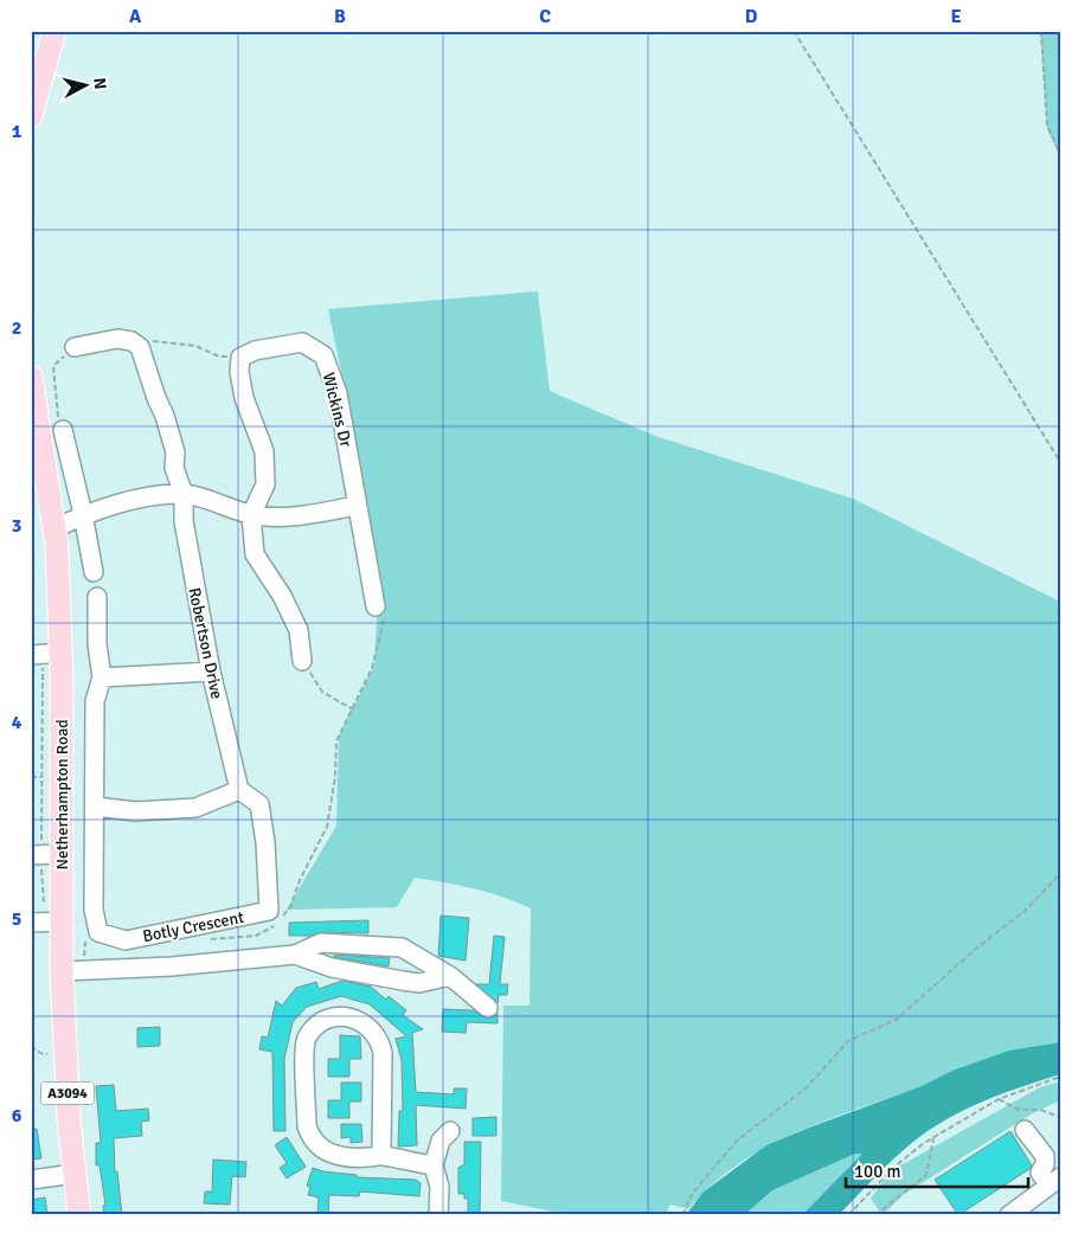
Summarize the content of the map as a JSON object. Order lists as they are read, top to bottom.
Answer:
{
  "streets": {
    "main road": ["Netherhampton Road", "A3094"],
    "street": ["Wickins Dr", "Robertson Drive", "Botly Crescent"]
  },
  "crossings": [
    ["Robertson Drive", "Botly Crescent"]
  ],
  "scale_bar": "100 m",
  "north": "right",
  "grid": {
    "columns": [
      "A",
      "B",
      "C",
      "D",
      "E"
    ],
    "rows": [
      "1",
      "2",
      "3",
      "4",
      "5",
      "6"
    ]
  }
}
